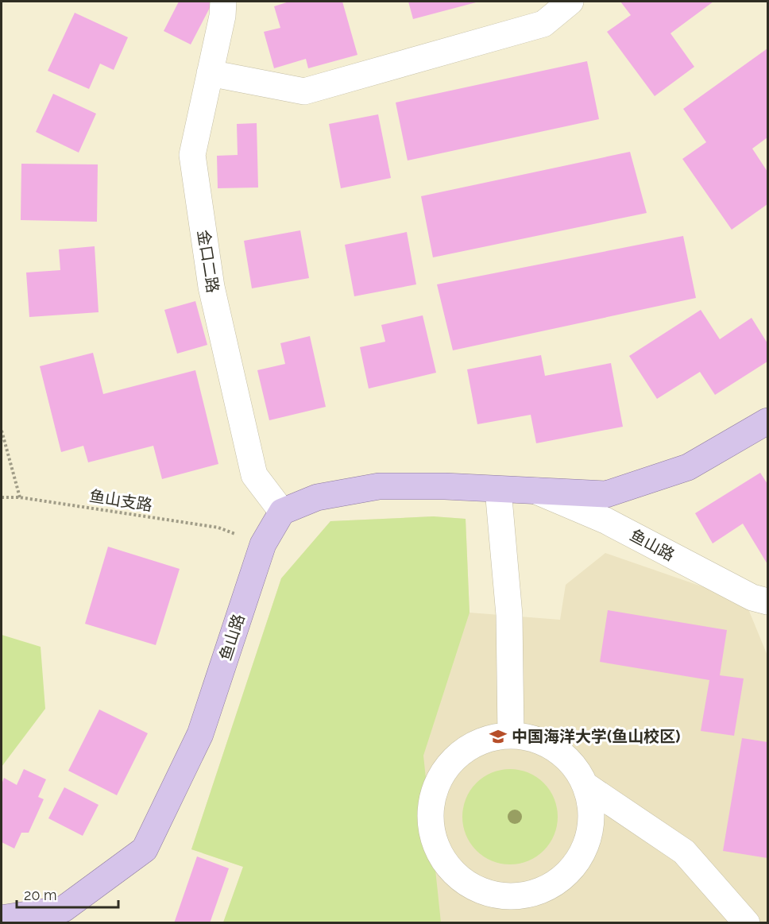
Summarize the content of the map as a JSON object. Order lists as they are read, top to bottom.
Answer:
{
  "streets": {
    "main road": ["鱼山路"],
    "street": ["金口二路"],
    "path": ["鱼山支路"]
  },
  "crossings": [
    ["金口二路", "鱼山路"]
  ],
  "places": {
    "school or university": ["中国海洋大学(鱼山校区)"]
  },
  "scale_bar": "20 m"
}
